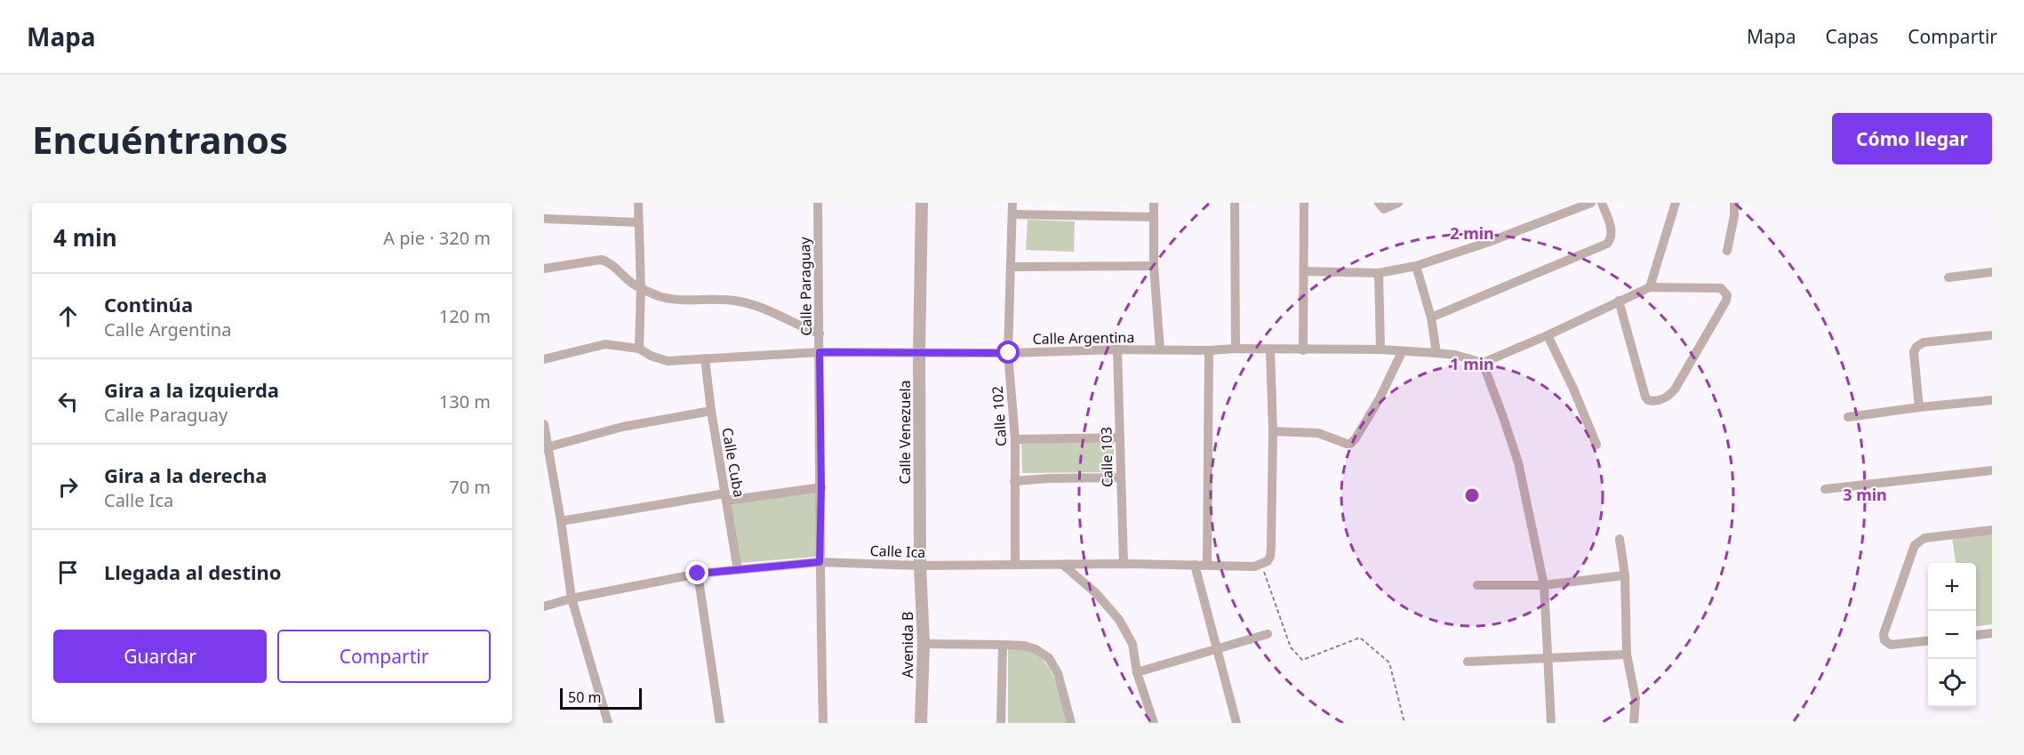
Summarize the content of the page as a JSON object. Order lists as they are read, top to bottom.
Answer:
{
  "streets": {
    "street": [
      "Calle Paraguay",
      "Calle Argentina",
      "Calle 102",
      "Calle Venezuela",
      "Calle 103",
      "Calle Cuba",
      "Calle Ica",
      "Avenida B"
    ]
  },
  "crossings": [
    ["Calle Paraguay", "Calle Argentina"],
    ["Calle Paraguay", "Calle Ica"],
    ["Calle Argentina", "Calle 102"],
    ["Calle Argentina", "Calle Venezuela"],
    ["Calle Argentina", "Calle 103"],
    ["Calle Argentina", "Calle Cuba"],
    ["Calle 102", "Calle Ica"],
    ["Calle Venezuela", "Calle Ica"],
    ["Calle Venezuela", "Avenida B"],
    ["Calle 103", "Calle Ica"],
    ["Calle Cuba", "Calle Ica"],
    ["Calle Ica", "Avenida B"]
  ],
  "scale_bar": "50 m",
  "page": {
    "header": "Mapa",
    "nav": ["Mapa", "Capas", "Compartir"],
    "buttons": [
      "Cómo llegar",
      ["Guardar", "Compartir"]
    ],
    "title": "Encuéntranos",
    "heading": ["4 min", "A pie · 320 m"],
    "list": [
      ["Continúa", "Calle Argentina", "120 m"],
      ["Gira a la izquierda", "Calle Paraguay", "130 m"],
      ["Gira a la derecha", "Calle Ica", "70 m"],
      "Llegada al destino"
    ],
    "map_buttons": ["+", "−"],
    "scale": "50 m"
  },
  "rings": ["2 min", "1 min", "3 min"]
}
